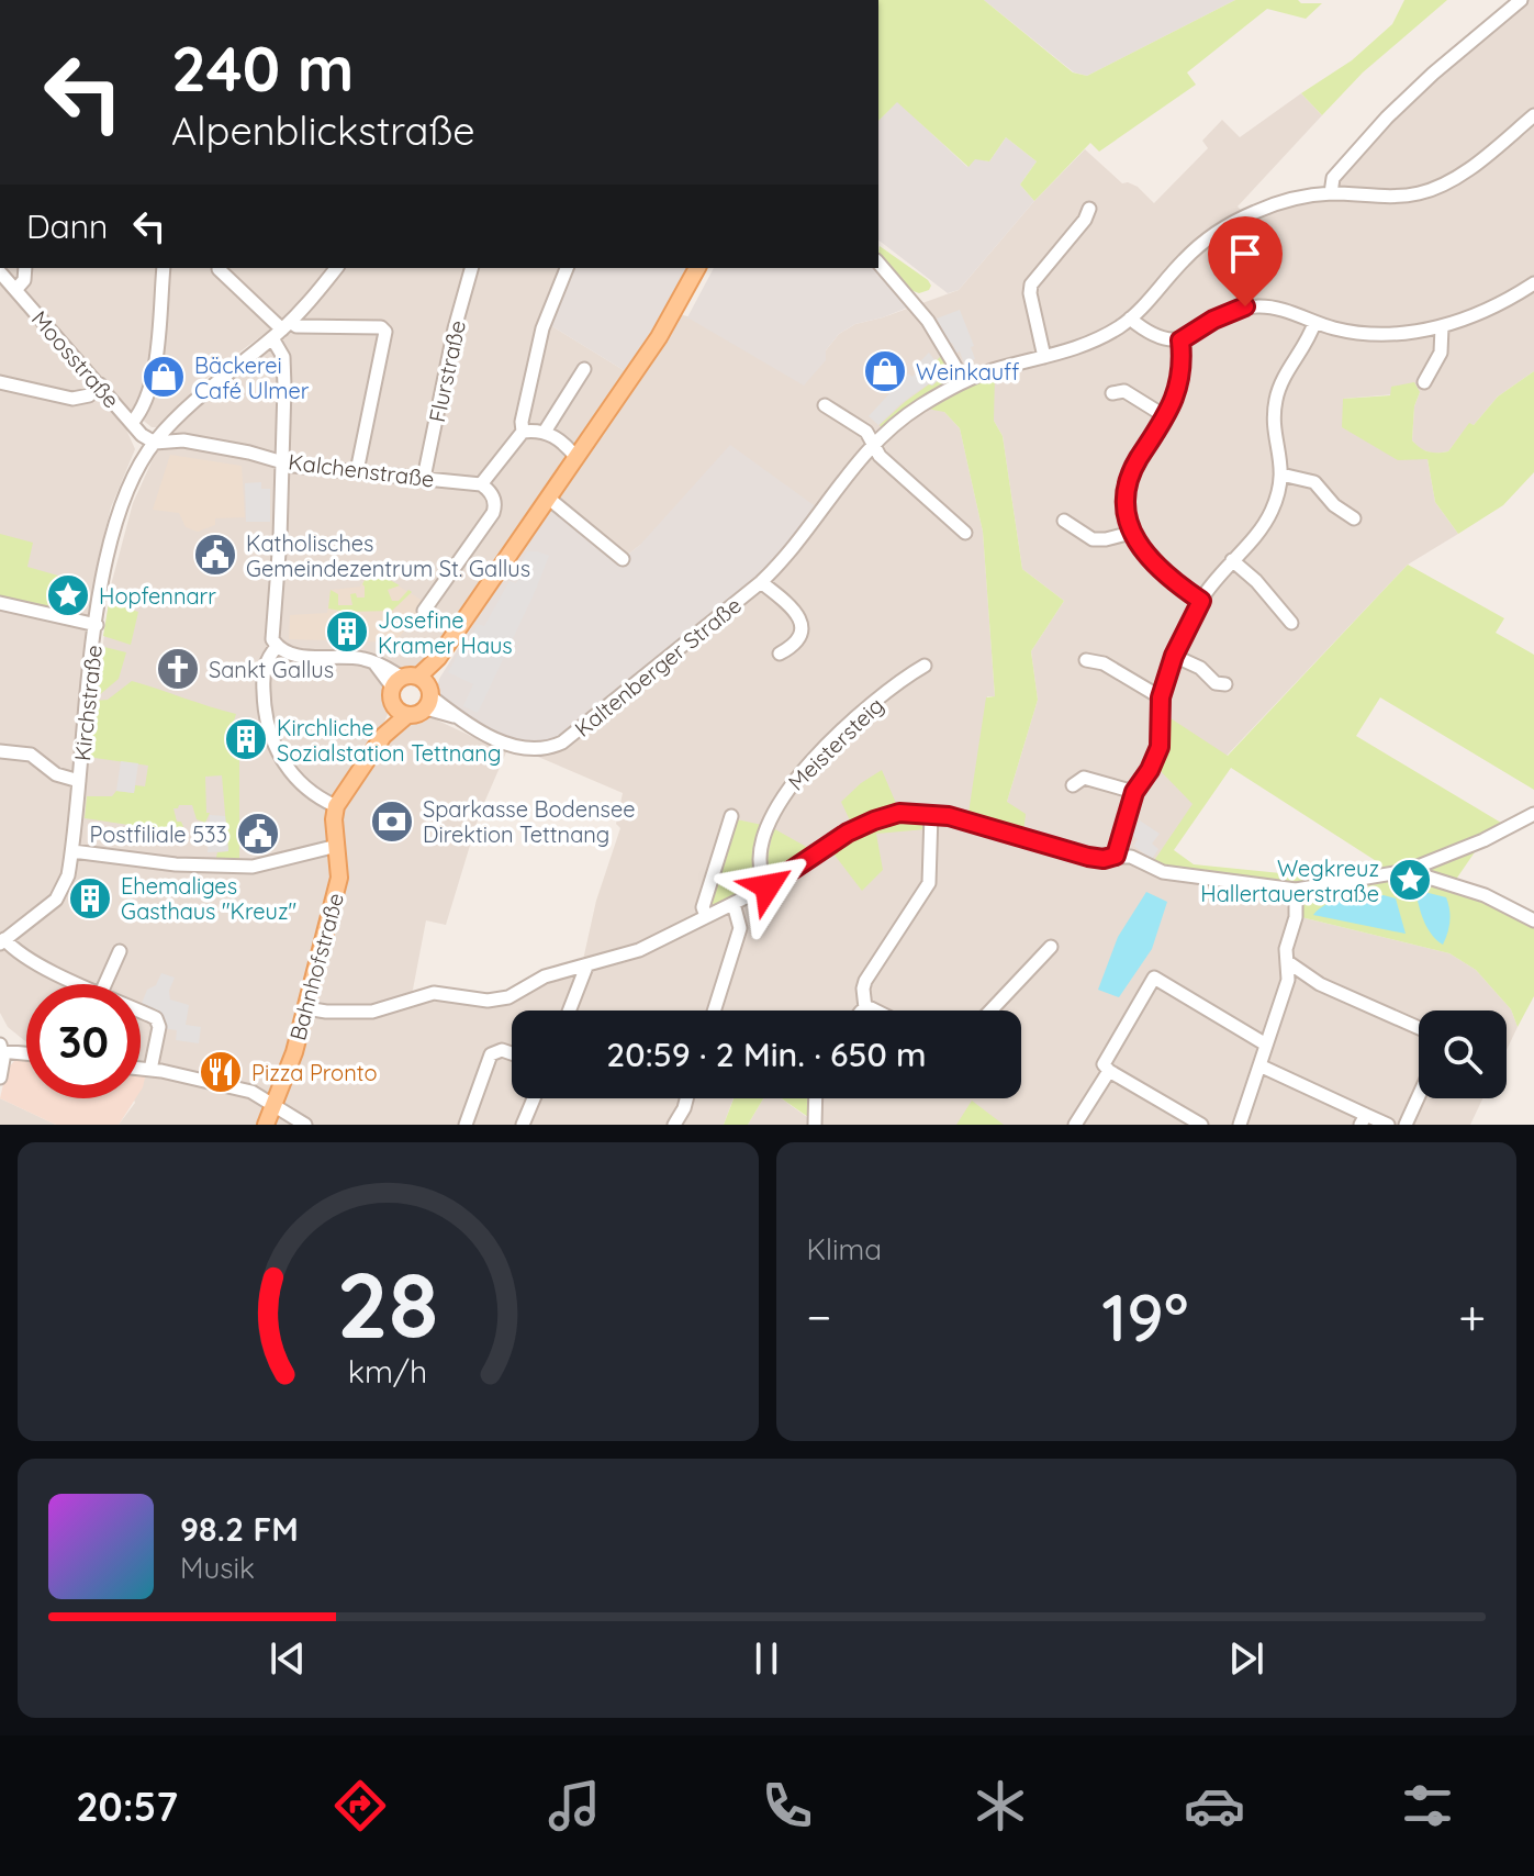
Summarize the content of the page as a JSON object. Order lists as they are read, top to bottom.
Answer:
{
  "streets": {
    "main road": ["Bahnhofstraße"],
    "street": [
      "Moosstraße",
      "Flurstraße",
      "Kalchenstraße",
      "Kaltenberger Straße",
      "Kirchstraße",
      "Meistersteig"
    ]
  },
  "crossings": [
    ["Moosstraße", "Kalchenstraße"],
    ["Moosstraße", "Kirchstraße"],
    ["Flurstraße", "Kalchenstraße"],
    ["Kalchenstraße", "Kirchstraße"]
  ],
  "places": {
    "shop": ["Weinkauff", "Bäckerei Café Ulmer"],
    "public building": ["Katholisches Gemeindezentrum St. Gallus", "Postfiliale 533"],
    "place": ["Hopfennarr", "Wegkreuz Hallertauerstraße"],
    "building": ["Josefine Kramer Haus", "Kirchliche Sozialstation Tettnang", "Ehemaliges Gasthaus \"Kreuz\""],
    "church": ["Sankt Gallus"],
    "bank": ["Sparkasse Bodensee Direktion Tettnang"],
    "restaurant": ["Pizza Pronto"]
  },
  "page": {
    "turn": ["240 m", "Alpenblickstraße"],
    "then": "Dann",
    "limit": "30",
    "trip": "20:59 · 2 Min. · 650 m",
    "tile": "Klima",
    "heat": ["−", "19°", "+"],
    "song": ["98.2 FM", "Musik"],
    "tabs": "20:57",
    "gauge": ["28", "km/h"]
  }
}
